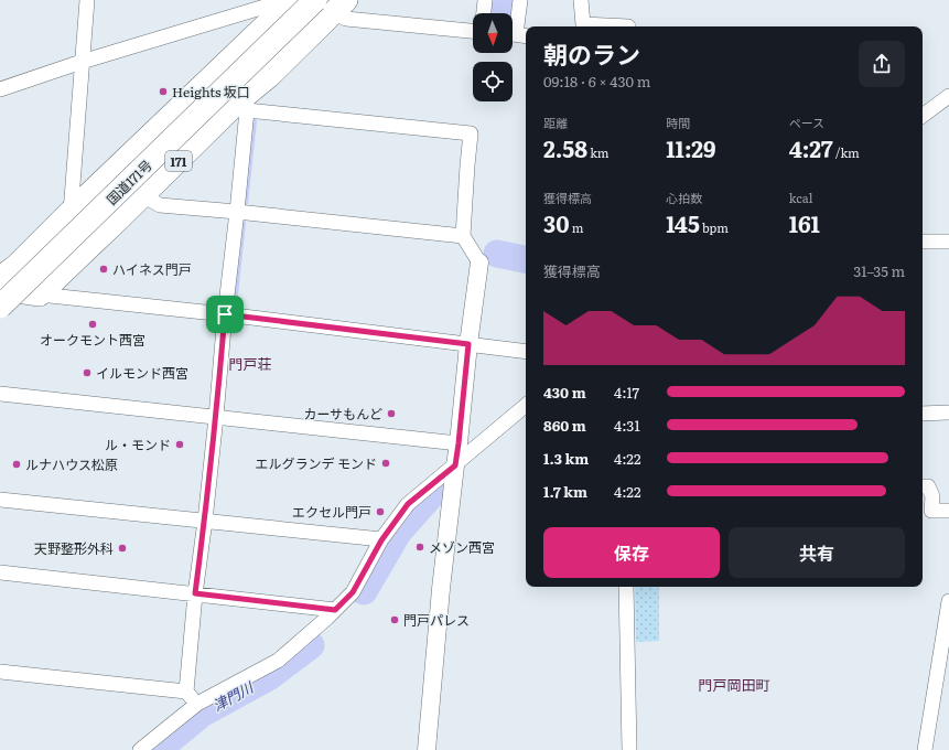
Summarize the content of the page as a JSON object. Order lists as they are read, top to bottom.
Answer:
{
  "streets": {
    "highway": ["171", "国道171号"]
  },
  "districts": ["門戸荘", "門戸岡田町"],
  "water": ["津門川"],
  "places": [
    "Heights 坂口",
    "ハイネス門戸",
    "オークモント西宮",
    "イルモンド西宮",
    "カーサもんど",
    "ル・モンド",
    "エルグランデ モンド",
    "ルナハウス松原",
    "エクセル門戸",
    "メゾン西宮",
    "天野整形外科",
    "門戸パレス"
  ],
  "north": "bottom",
  "page": {
    "heading": ["朝のラン", "09:18 · 6 × 430 m"],
    "stats": [
      ["距離", "2.58 km"],
      ["時間", "11:29"],
      ["ペース", "4:27 /km"],
      ["獲得標高", "30 m"],
      ["心拍数", "145 bpm"],
      ["kcal", "161"]
    ],
    "chart": ["獲得標高", "31–35 m"],
    "list": [
      {
        "name": "430 m",
        "note": "4:17"
      },
      {
        "name": "860 m",
        "note": "4:31"
      },
      {
        "name": "1.3 km",
        "note": "4:22"
      },
      {
        "name": "1.7 km",
        "note": "4:22"
      }
    ],
    "buttons": ["保存", "共有"]
  }
}
